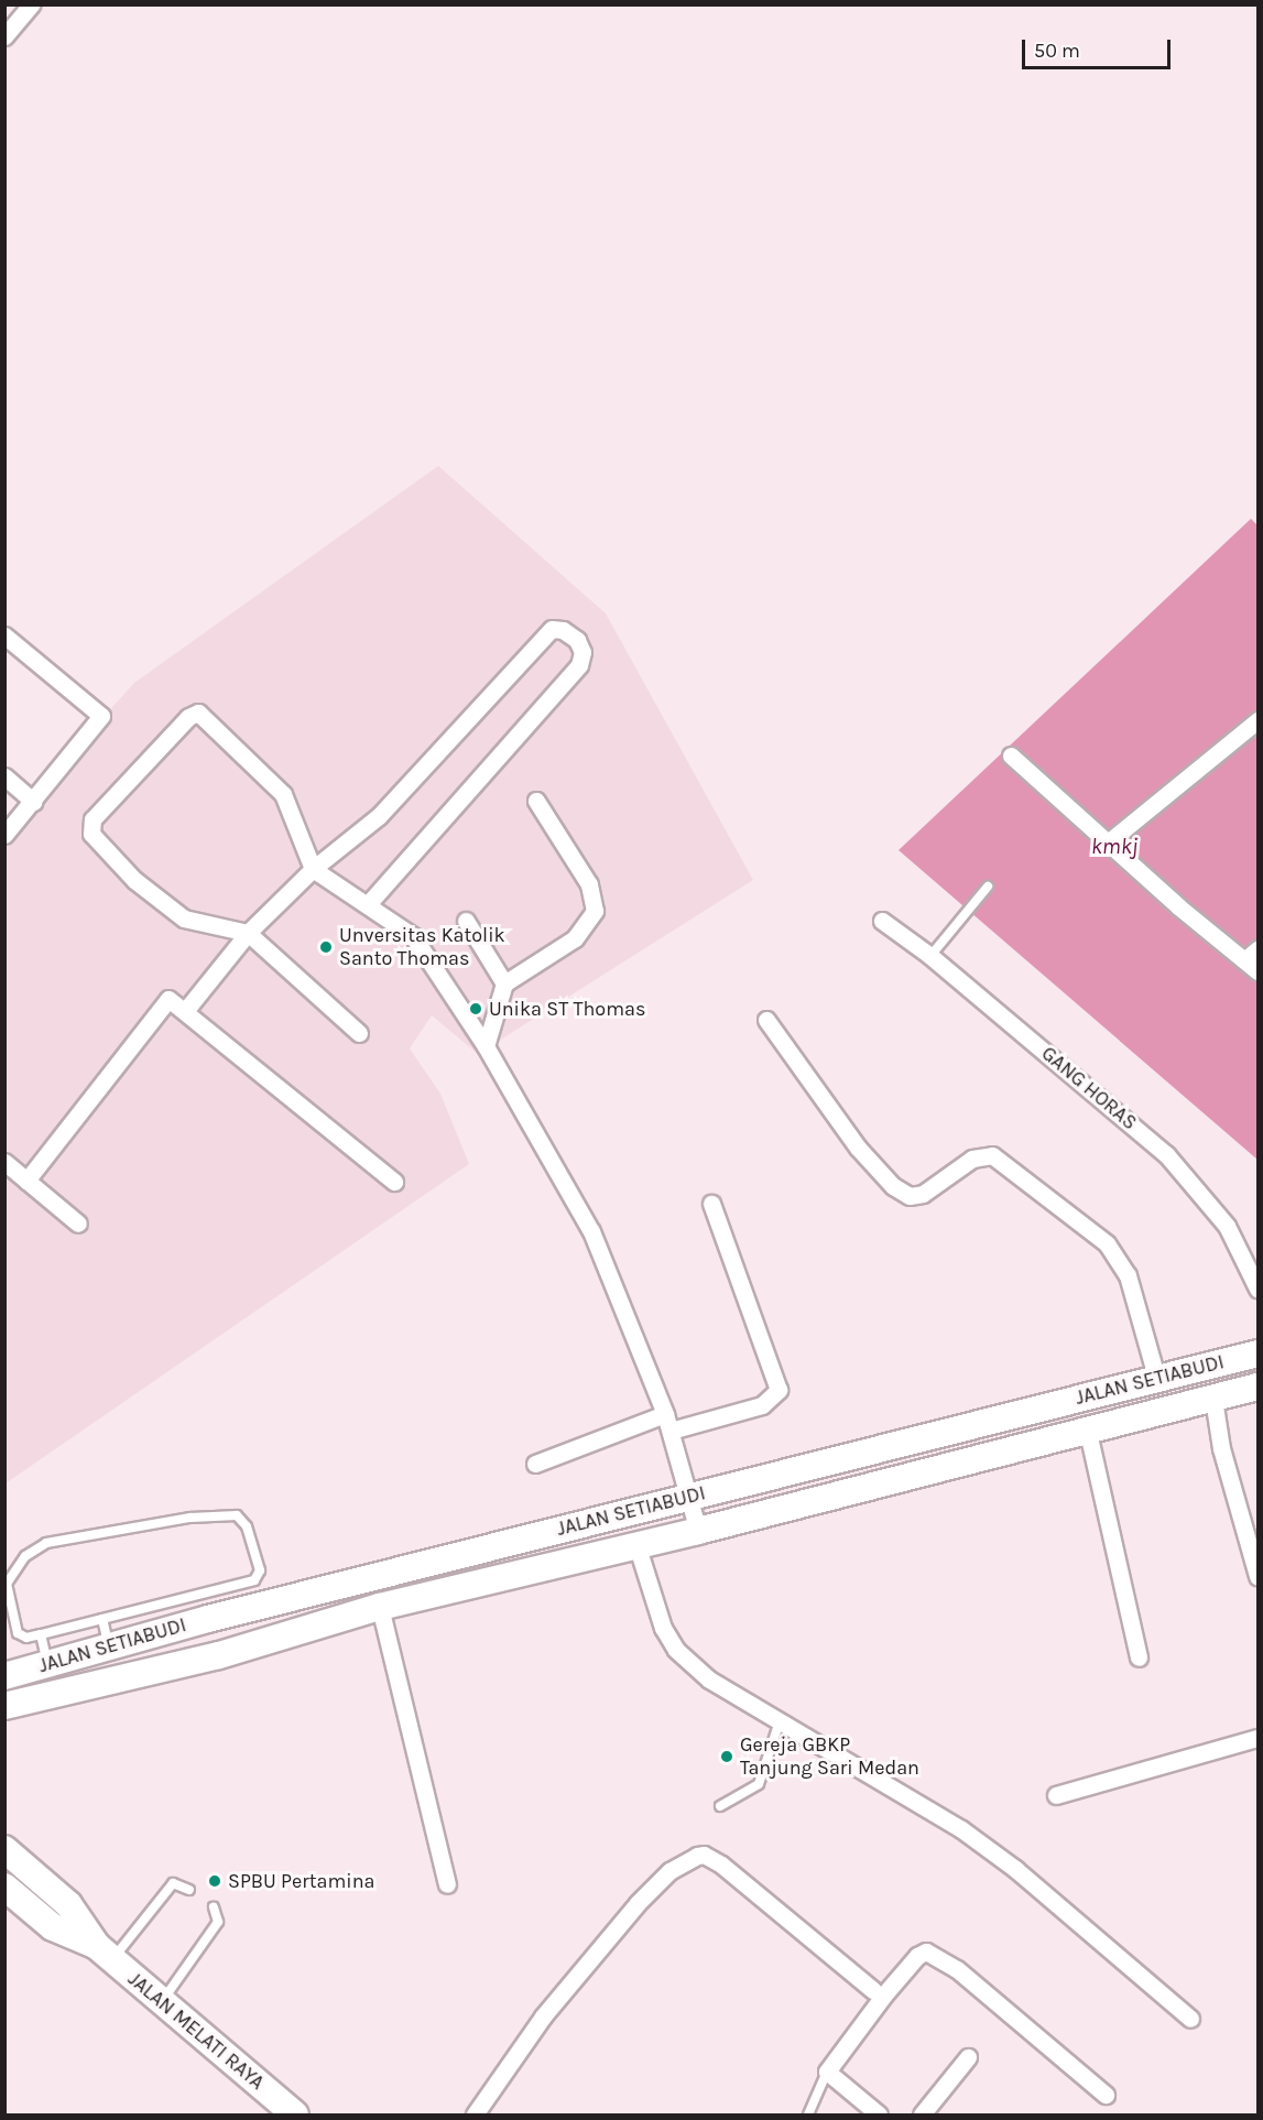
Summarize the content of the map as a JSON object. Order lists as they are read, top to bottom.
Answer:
{
  "streets": {
    "main road": ["JALAN SETIABUDI", "JALAN MELATI RAYA"],
    "street": ["GANG HORAS"]
  },
  "water": ["kmkj"],
  "places": [
    "Unversitas Katolik Santo Thomas",
    "Unika ST Thomas",
    "Gereja GBKP Tanjung Sari Medan",
    "SPBU Pertamina"
  ],
  "scale_bar": "50 m"
}
